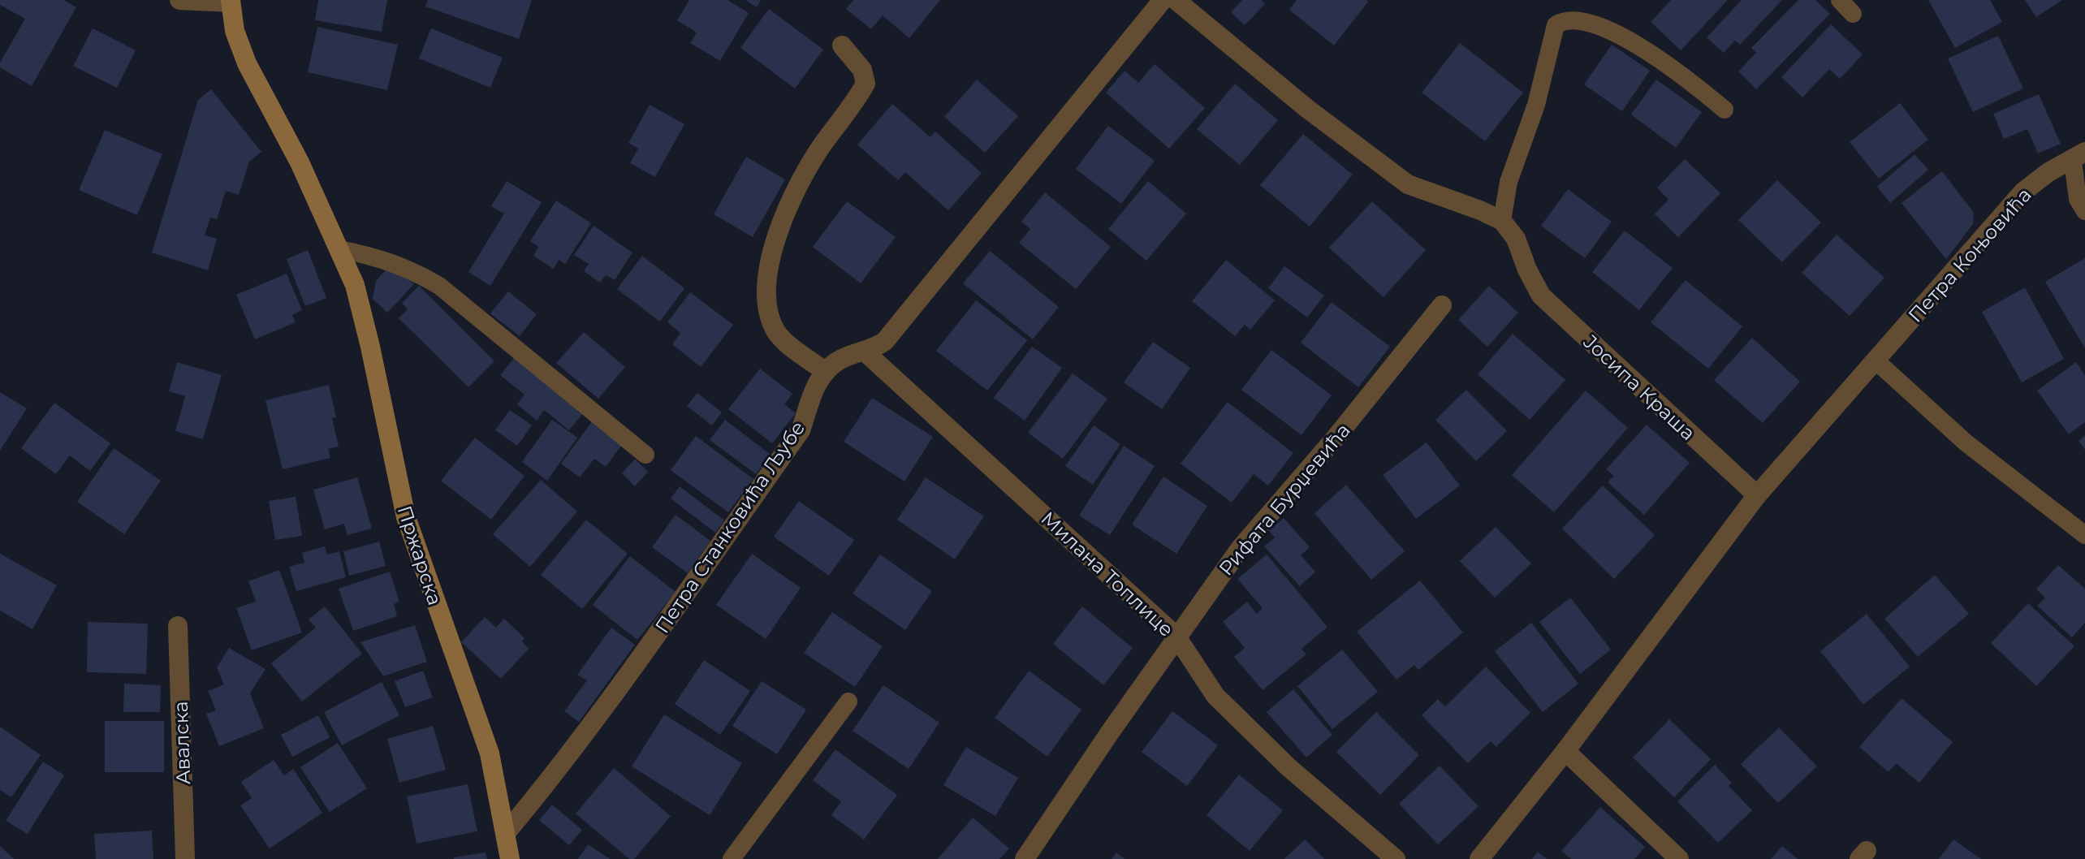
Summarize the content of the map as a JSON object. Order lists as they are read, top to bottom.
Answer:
{
  "streets": {
    "main road": ["Пржарска"],
    "street": [
      "Петра Коњовића",
      "Јосипа Краша",
      "Рифата Бурџевића",
      "Петра Станковића Љубе",
      "Милана Топлице",
      "Авалска"
    ]
  },
  "crossings": [
    ["Петра Коњовића", "Јосипа Краша"],
    ["Рифата Бурџевића", "Милана Топлице"],
    ["Петра Станковића Љубе", "Пржарска"]
  ]
}
